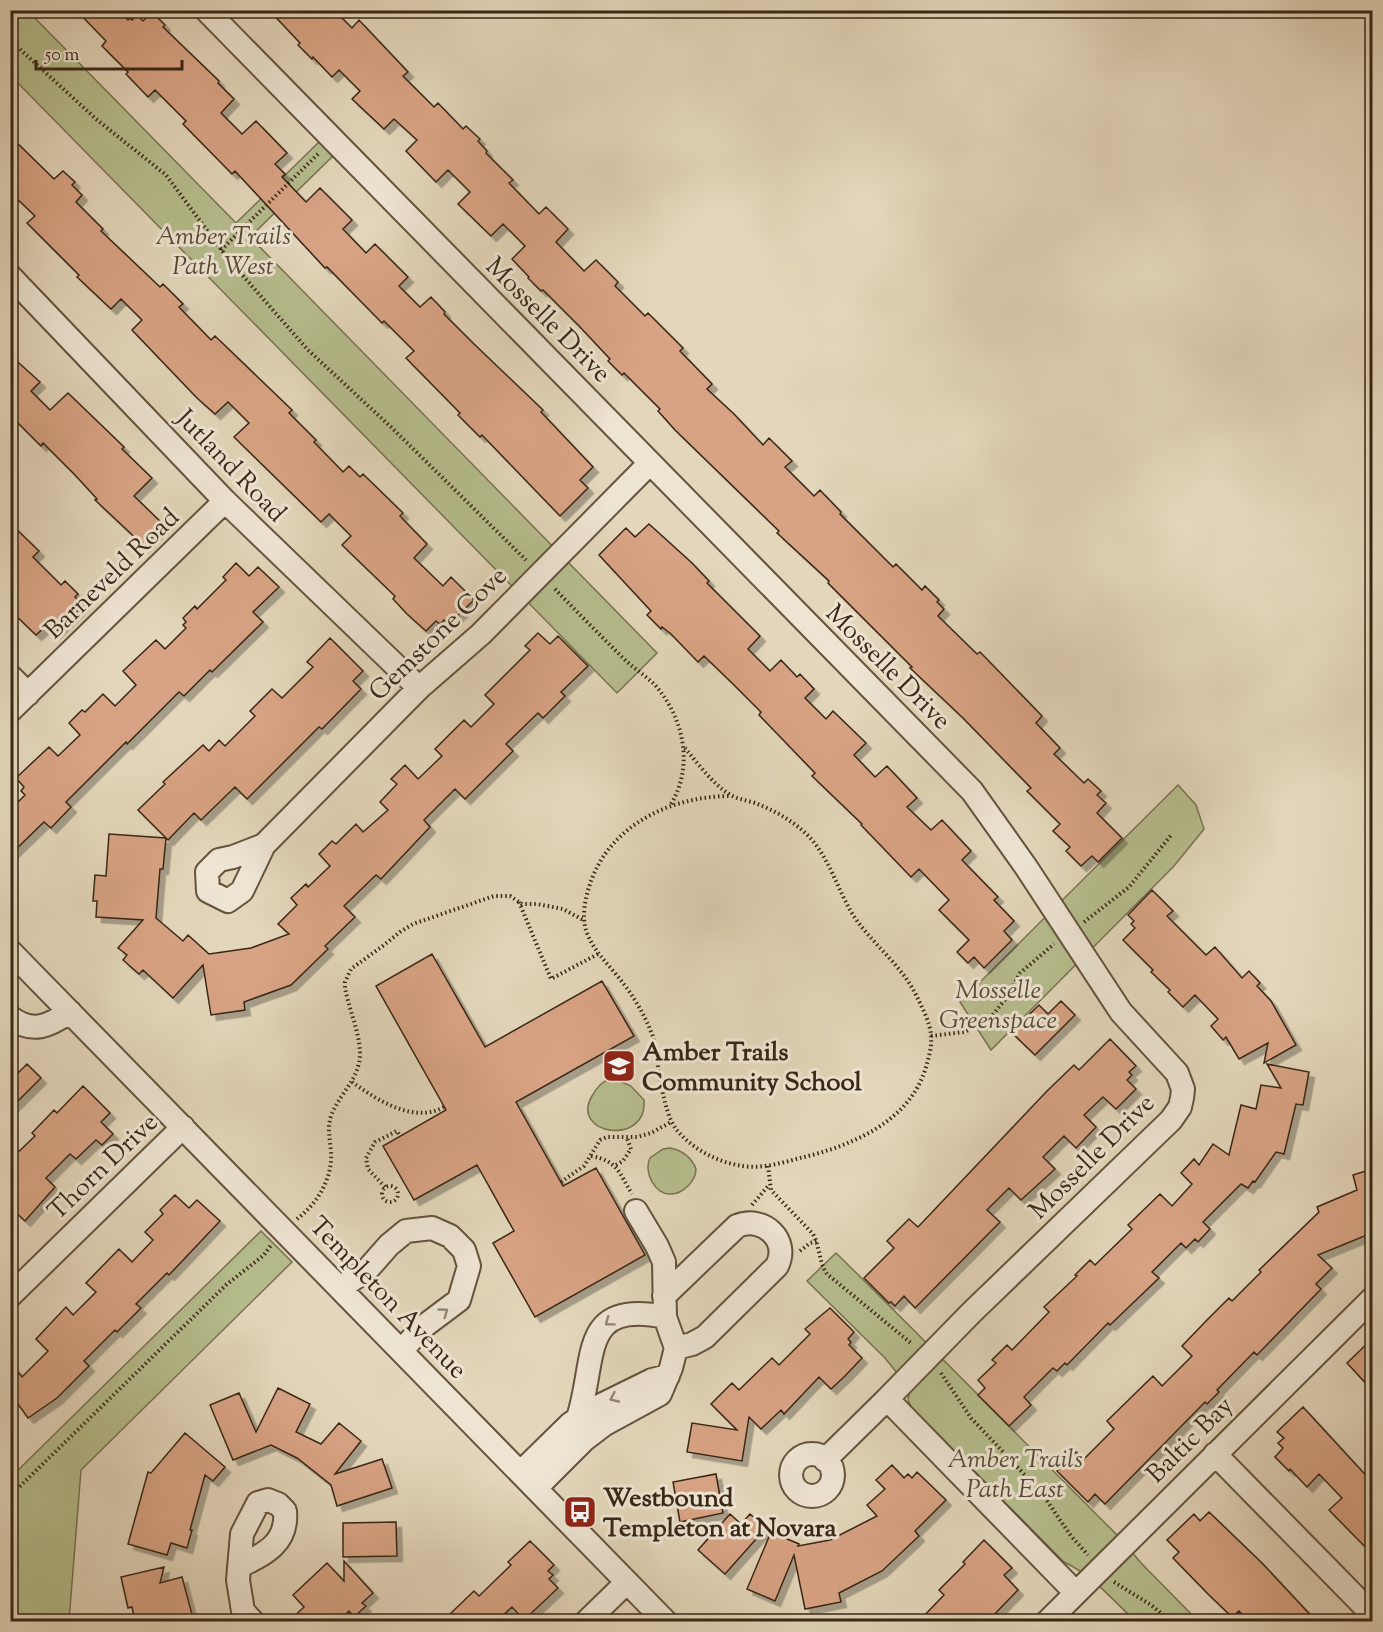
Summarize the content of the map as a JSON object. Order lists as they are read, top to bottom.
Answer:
{
  "streets": {
    "street": [
      "Mosselle Drive",
      "Jutland Road",
      "Barneveld Road",
      "Gemstone Cove",
      "Thorn Drive",
      "Templeton Avenue",
      "Baltic Bay"
    ]
  },
  "crossings": [
    ["Mosselle Drive", "Gemstone Cove"],
    ["Jutland Road", "Barneveld Road"],
    ["Jutland Road", "Gemstone Cove"],
    ["Thorn Drive", "Templeton Avenue"]
  ],
  "parks": ["Amber Trails Path West", "Mosselle Greenspace", "Amber Trails Path East"],
  "places": {
    "school or university": ["Amber Trails Community School"],
    "bus stop": ["Westbound Templeton at Novara"]
  },
  "scale_bar": "50 m"
}
